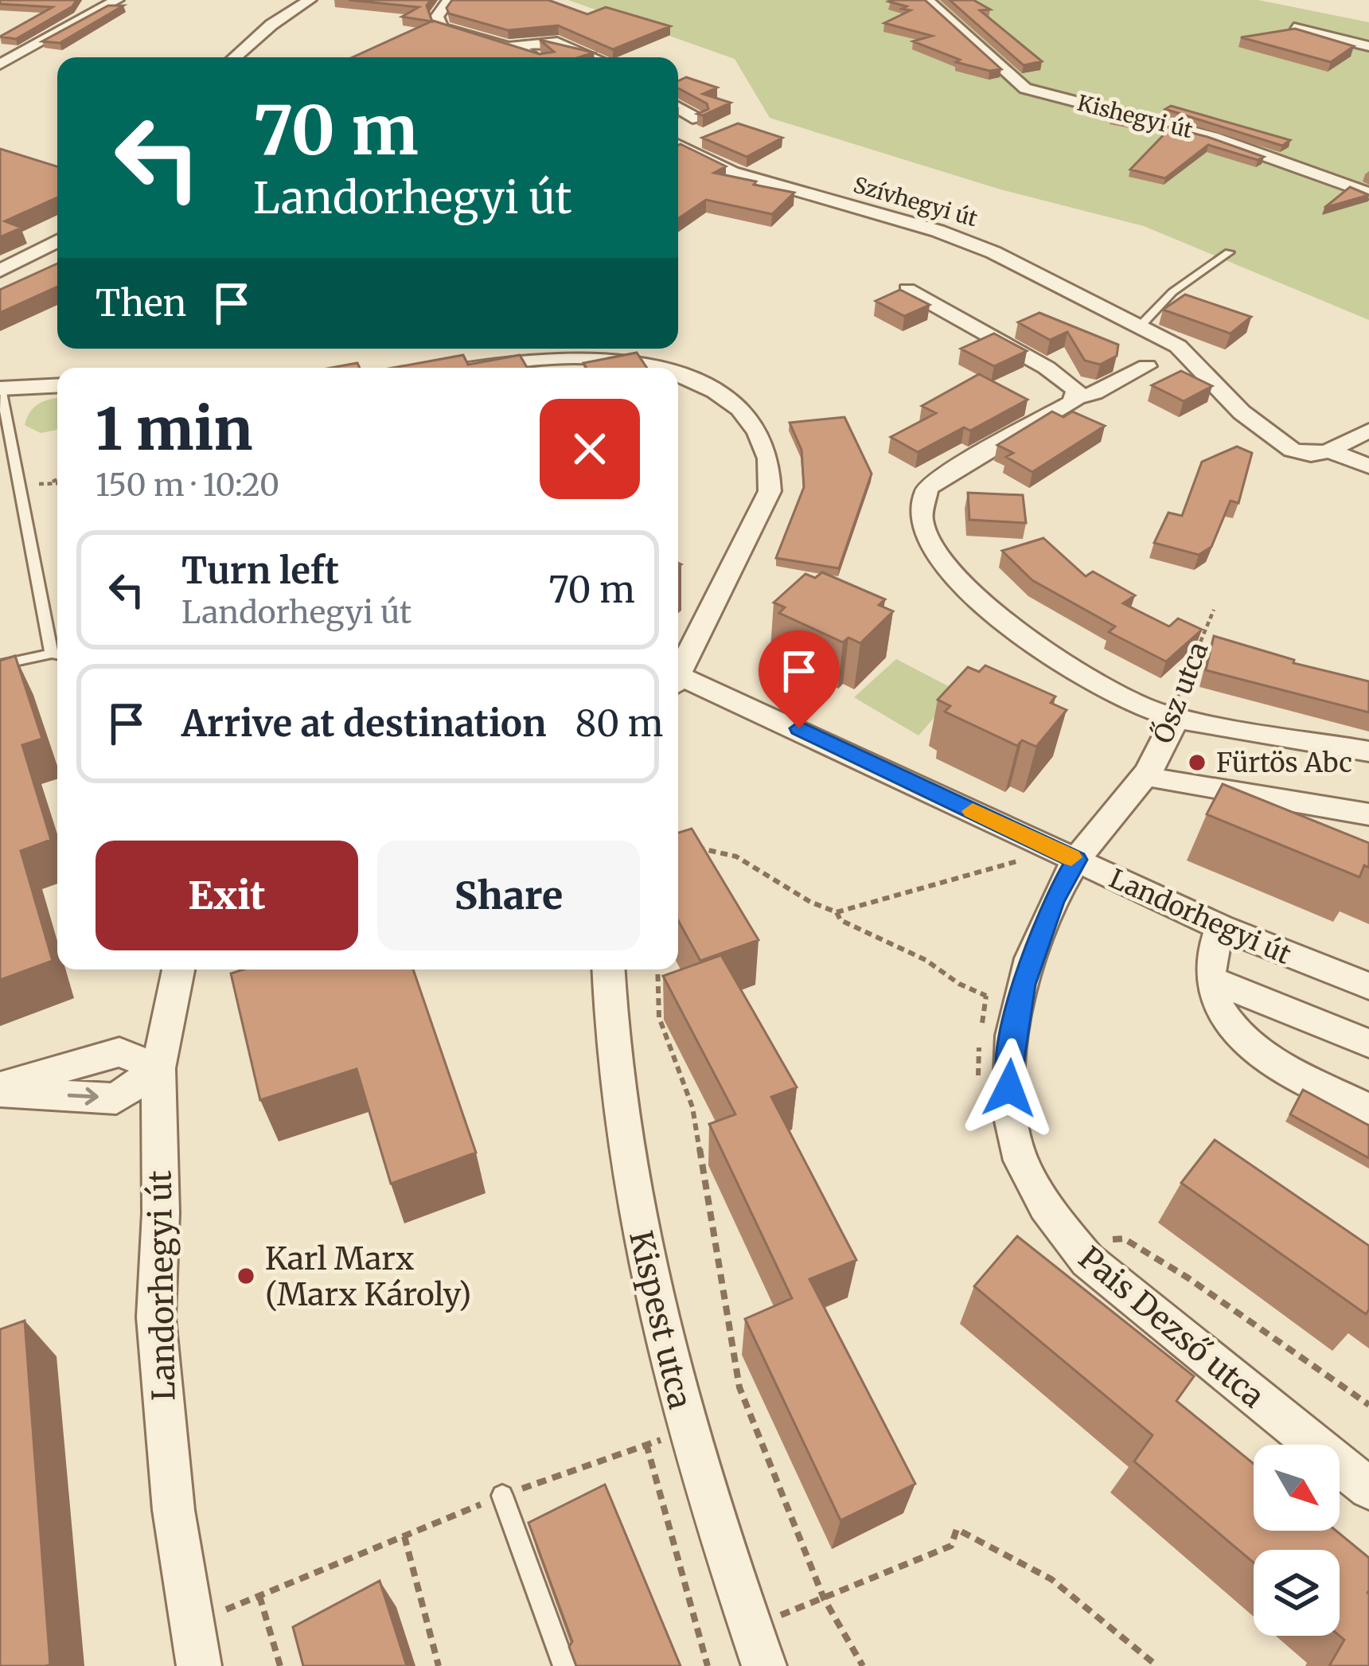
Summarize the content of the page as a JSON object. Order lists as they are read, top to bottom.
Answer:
{
  "streets": {
    "street": [
      "Kishegyi út",
      "Szívhegyi út",
      "Ősz utca",
      "Landorhegyi út",
      "Kispest utca",
      "Pais Dezső utca"
    ]
  },
  "crossings": [
    ["Ősz utca", "Landorhegyi út"],
    ["Ősz utca", "Pais Dezső utca"],
    ["Landorhegyi út", "Pais Dezső utca"]
  ],
  "places": ["Fürtös Abc", "Karl Marx (Marx Károly)"],
  "north": "bottom right",
  "page": {
    "turn": ["70 m", "Landorhegyi út"],
    "then": "Then",
    "heading": ["1 min", "150 m · 10:20"],
    "list": [
      {
        "name": "Turn left",
        "note": "Landorhegyi út",
        "value": "70 m"
      },
      {
        "name": "Arrive at destination",
        "value": "80 m"
      }
    ],
    "buttons": ["Exit", "Share"]
  }
}
